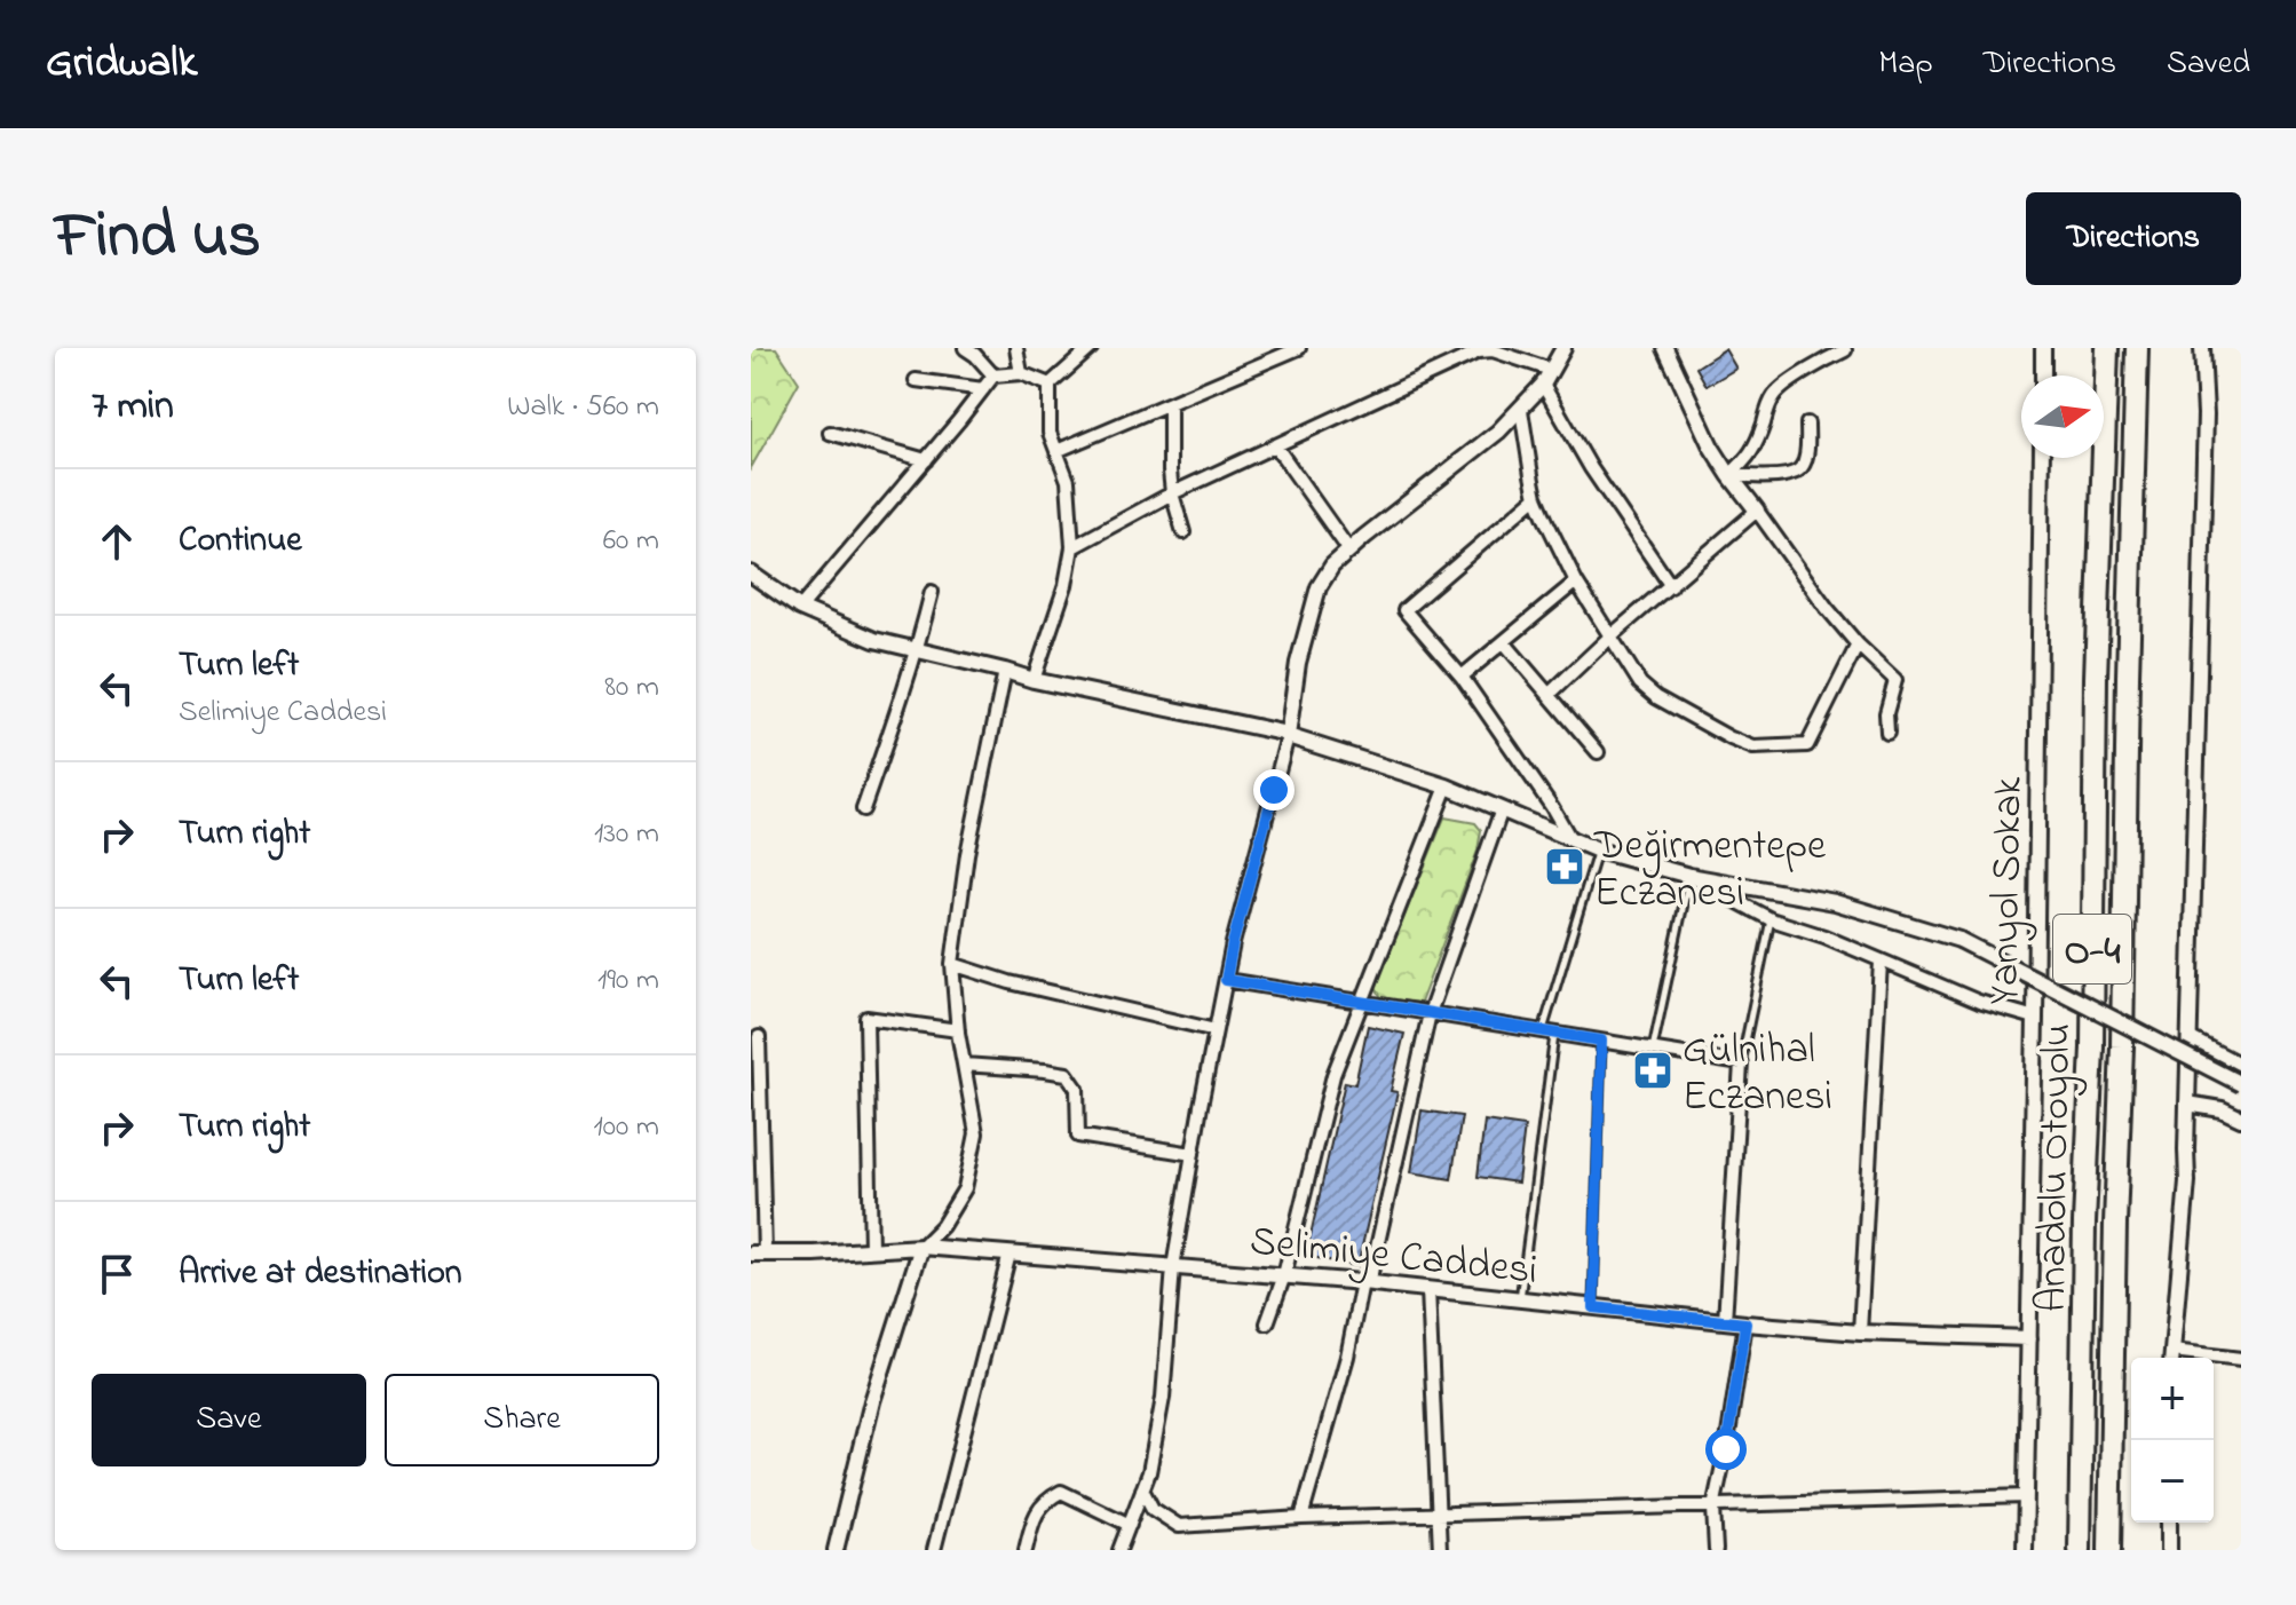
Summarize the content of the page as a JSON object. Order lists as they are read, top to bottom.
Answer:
{
  "streets": {
    "highway": ["O-4", "Anadolu Otoyolu"],
    "street": ["Yanyol Sokak", "Selimiye Caddesi"]
  },
  "crossings": [
    ["Yanyol Sokak", "Selimiye Caddesi"]
  ],
  "places": {
    "pharmacy": ["Değirmentepe Eczanesi", "Gülnihal Eczanesi"]
  },
  "north": "right",
  "page": {
    "header": "Gridwalk",
    "nav": ["Map", "Directions", "Saved"],
    "title": "Find us",
    "buttons": [
      "Directions",
      ["Save", "Share"]
    ],
    "heading": ["7 min", "Walk · 560 m"],
    "list": [
      ["Continue", "60 m"],
      ["Turn left", "Selimiye Caddesi", "80 m"],
      ["Turn right", "130 m"],
      ["Turn left", "190 m"],
      ["Turn right", "100 m"],
      "Arrive at destination"
    ],
    "map_buttons": ["+", "−"]
  }
}
